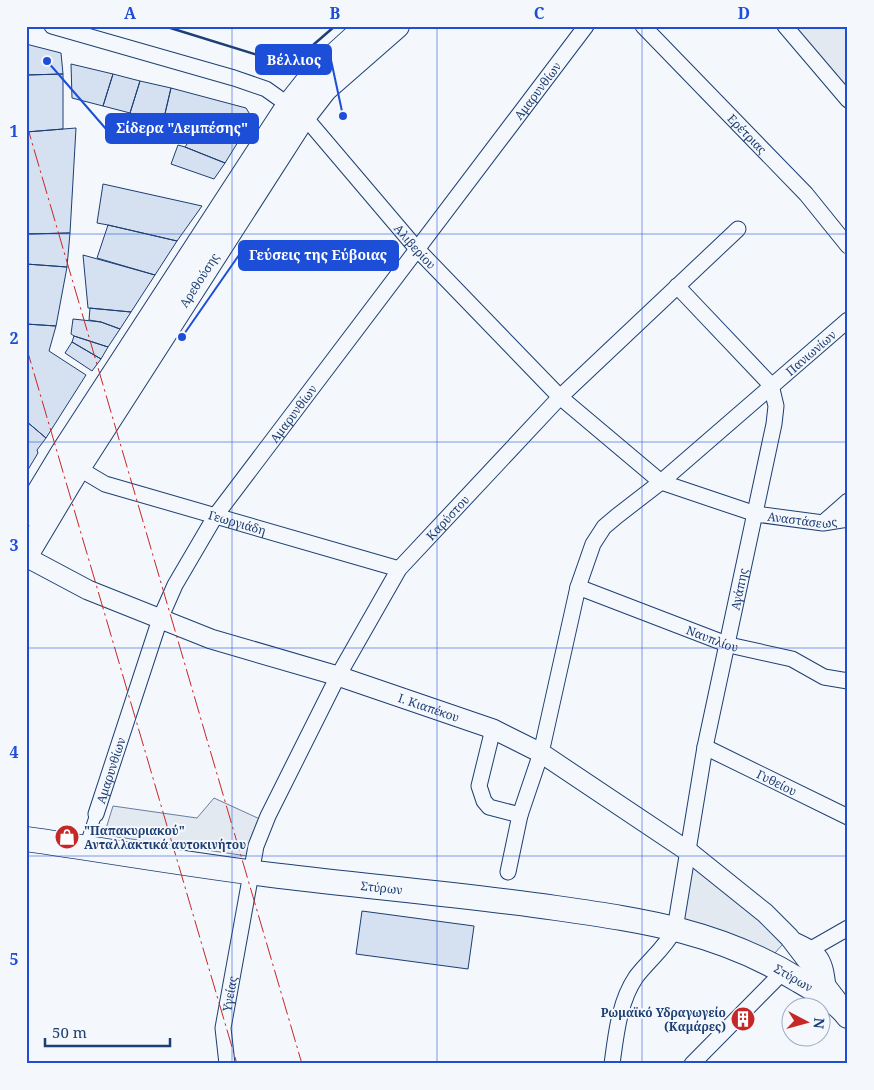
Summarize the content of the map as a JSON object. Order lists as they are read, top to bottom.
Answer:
{
  "streets": {
    "main road": ["Αρεθούσης", "Στύρων"],
    "street": [
      "Αμαρυνθίων",
      "Ερέτριας",
      "Αλιβερίου",
      "Πανιωνίων",
      "Καρύστου",
      "Αναστάσεως",
      "Γεωργιάδη",
      "Αγάπης",
      "Ναυπλίου",
      "Ι. Κιαπέκου",
      "Γυθείου",
      "Υγείας"
    ]
  },
  "crossings": [
    ["Αμαρυνθίων", "Αλιβερίου"],
    ["Αμαρυνθίων", "Γεωργιάδη"],
    ["Αμαρυνθίων", "Ι. Κιαπέκου"],
    ["Αμαρυνθίων", "Στύρων"],
    ["Αλιβερίου", "Αρεθούσης"],
    ["Αλιβερίου", "Πανιωνίων"],
    ["Αλιβερίου", "Καρύστου"],
    ["Αλιβερίου", "Αναστάσεως"],
    ["Αλιβερίου", "Αγάπης"],
    ["Αρεθούσης", "Γεωργιάδη"],
    ["Αρεθούσης", "Ι. Κιαπέκου"],
    ["Πανιωνίων", "Αγάπης"],
    ["Πανιωνίων", "Ναυπλίου"],
    ["Πανιωνίων", "Ι. Κιαπέκου"],
    ["Καρύστου", "Γεωργιάδη"],
    ["Καρύστου", "Ι. Κιαπέκου"],
    ["Καρύστου", "Στύρων"],
    ["Καρύστου", "Υγείας"],
    ["Αναστάσεως", "Αγάπης"],
    ["Αγάπης", "Ναυπλίου"],
    ["Αγάπης", "Ι. Κιαπέκου"],
    ["Αγάπης", "Γυθείου"],
    ["Αγάπης", "Στύρων"],
    ["Ι. Κιαπέκου", "Στύρων"],
    ["Στύρων", "Υγείας"]
  ],
  "places": {
    "other": ["Σίδερα \"Λεμπέσης\"", "Βέλλιος", "Γεύσεις της Εύβοιας"],
    "shop": ["\"Παπακυριακού\" Ανταλλακτικά αυτοκινήτου"],
    "building": ["Ρωμαϊκό Υδραγωγείο (Καμάρες)"]
  },
  "scale_bar": "50 m",
  "north": "right",
  "grid": {
    "columns": [
      "A",
      "B",
      "C",
      "D"
    ],
    "rows": [
      "1",
      "2",
      "3",
      "4",
      "5"
    ]
  }
}
